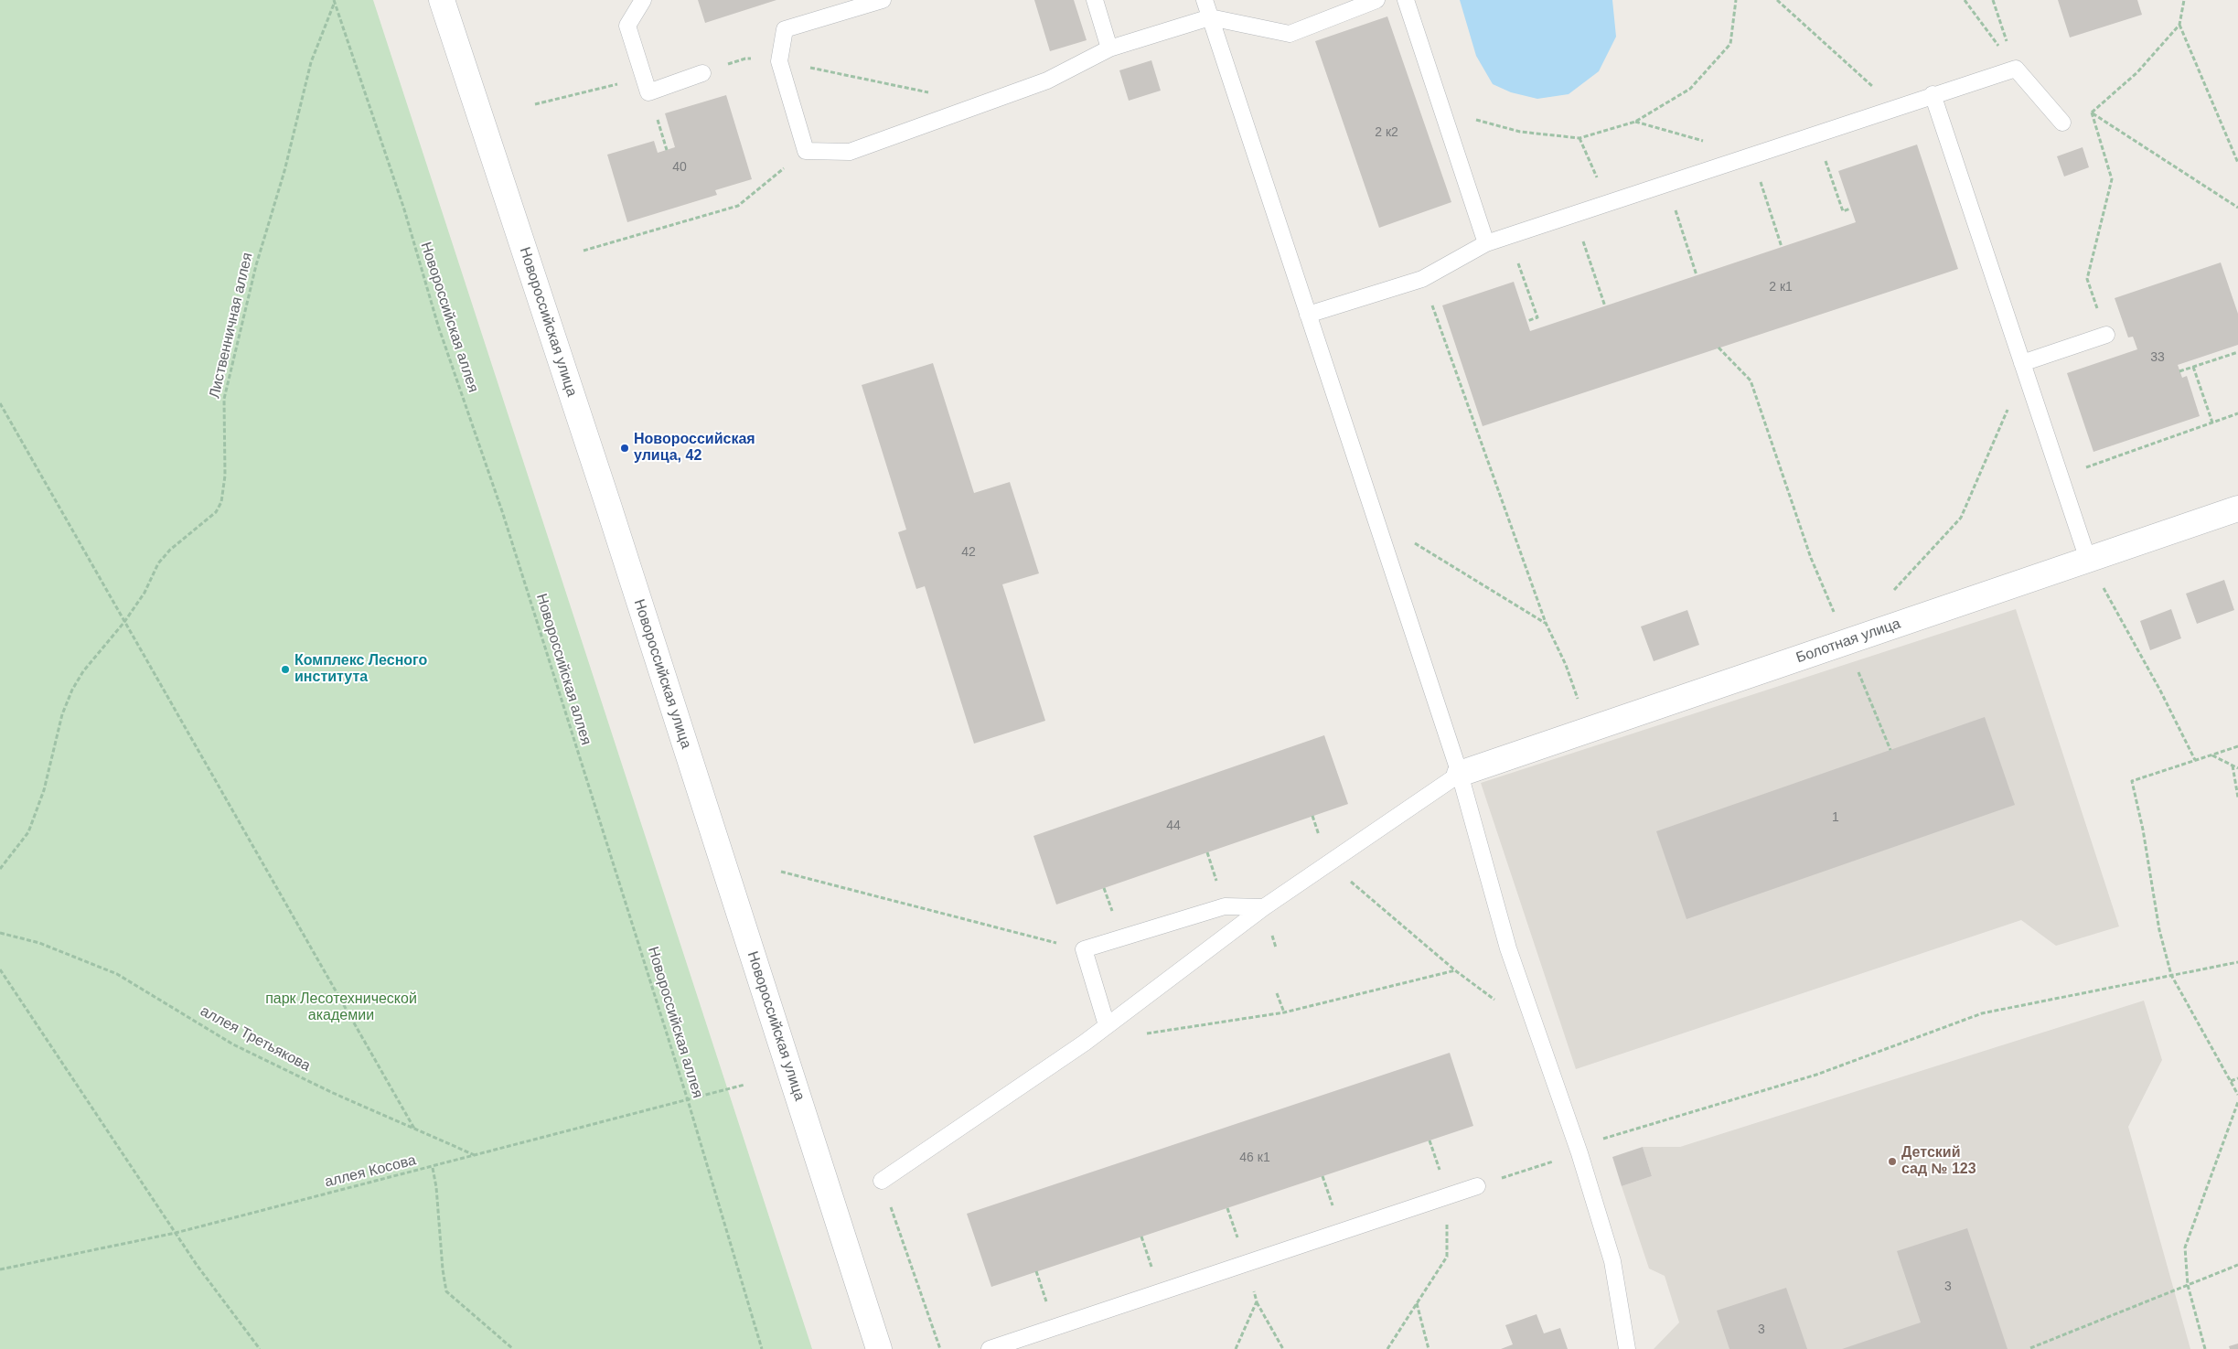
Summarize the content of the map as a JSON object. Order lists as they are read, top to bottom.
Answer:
{
  "streets": {
    "main road": ["Новороссийская улица", "Болотная улица"],
    "path": [
      "Новороссийская аллея",
      "Лиственничная аллея",
      "аллея Третьякова",
      "аллея Косова"
    ]
  },
  "crossings": [
    ["Новороссийская аллея", "Лиственничная аллея"],
    ["Новороссийская аллея", "аллея Косова"],
    ["аллея Третьякова", "аллея Косова"]
  ],
  "parks": ["парк Лесотехнической академии"],
  "places": ["Новороссийская улица, 42", "Комплекс Лесного института", "Детский сад № 123"],
  "house_numbers": [
    "2 к2",
    "40",
    "2 к1",
    "33",
    "42",
    "1",
    "44",
    "46 к1",
    "3",
    "3"
  ]
}
